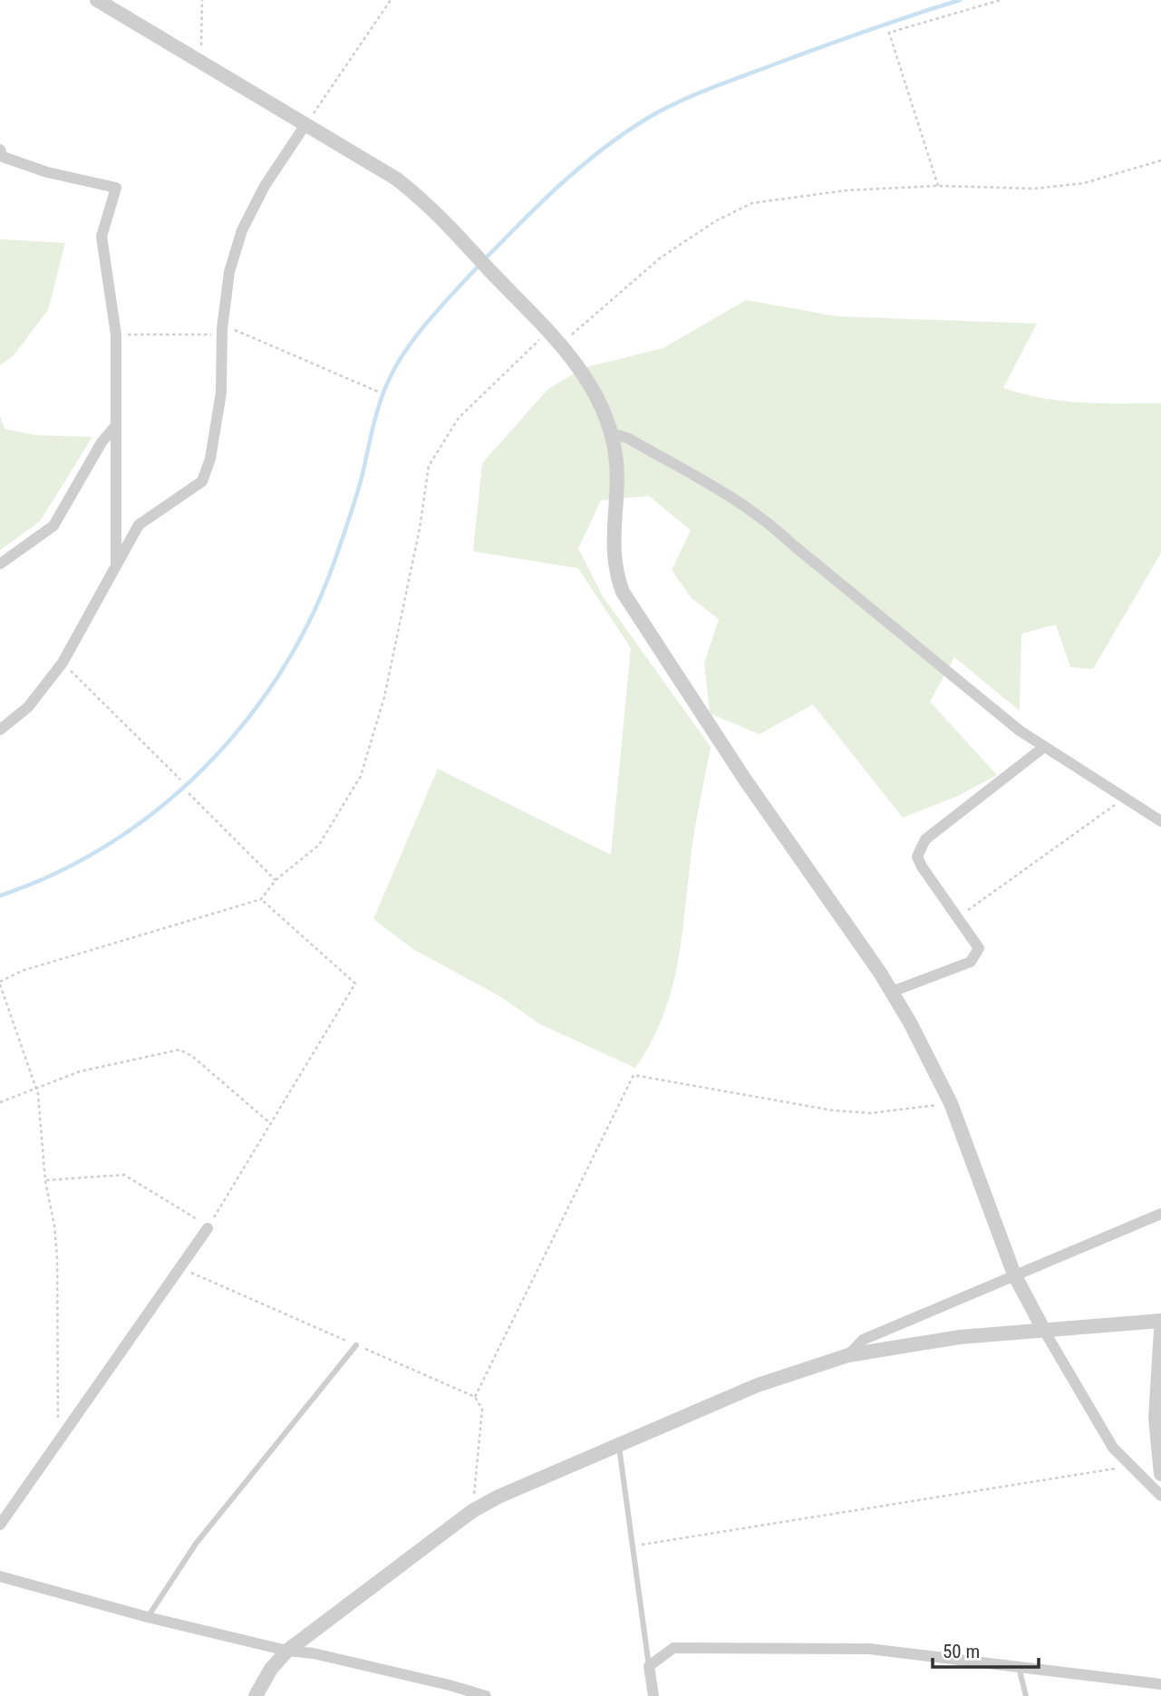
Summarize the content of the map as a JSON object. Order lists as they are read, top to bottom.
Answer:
{
  "scale_bar": "50 m"
}
